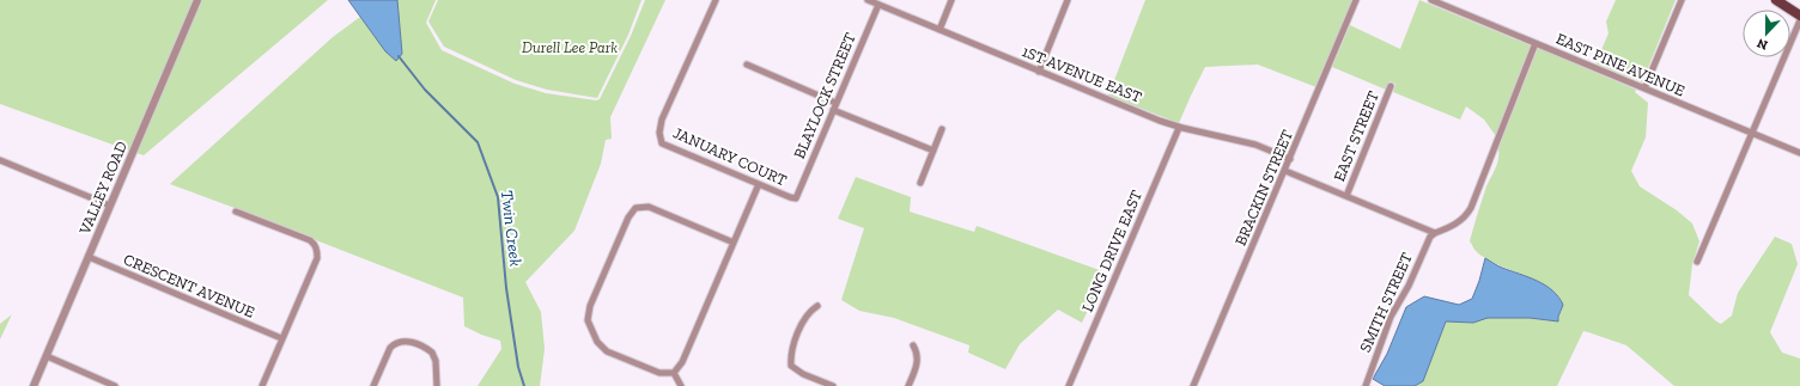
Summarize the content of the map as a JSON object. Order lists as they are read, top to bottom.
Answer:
{
  "streets": {
    "street": [
      "EAST PINE AVENUE",
      "1ST AVENUE EAST",
      "BLAYLOCK STREET",
      "EAST STREET",
      "JANUARY COURT",
      "VALLEY ROAD",
      "BRACKIN STREET",
      "LONG DRIVE EAST",
      "CRESCENT AVENUE",
      "SMITH STREET"
    ]
  },
  "crossings": [
    ["1ST AVENUE EAST", "BLAYLOCK STREET"],
    ["1ST AVENUE EAST", "BRACKIN STREET"],
    ["1ST AVENUE EAST", "LONG DRIVE EAST"],
    ["BLAYLOCK STREET", "JANUARY COURT"],
    ["VALLEY ROAD", "CRESCENT AVENUE"]
  ],
  "water": ["Twin Creek"],
  "parks": ["Durell Lee Park"],
  "north": "bottom"
}
